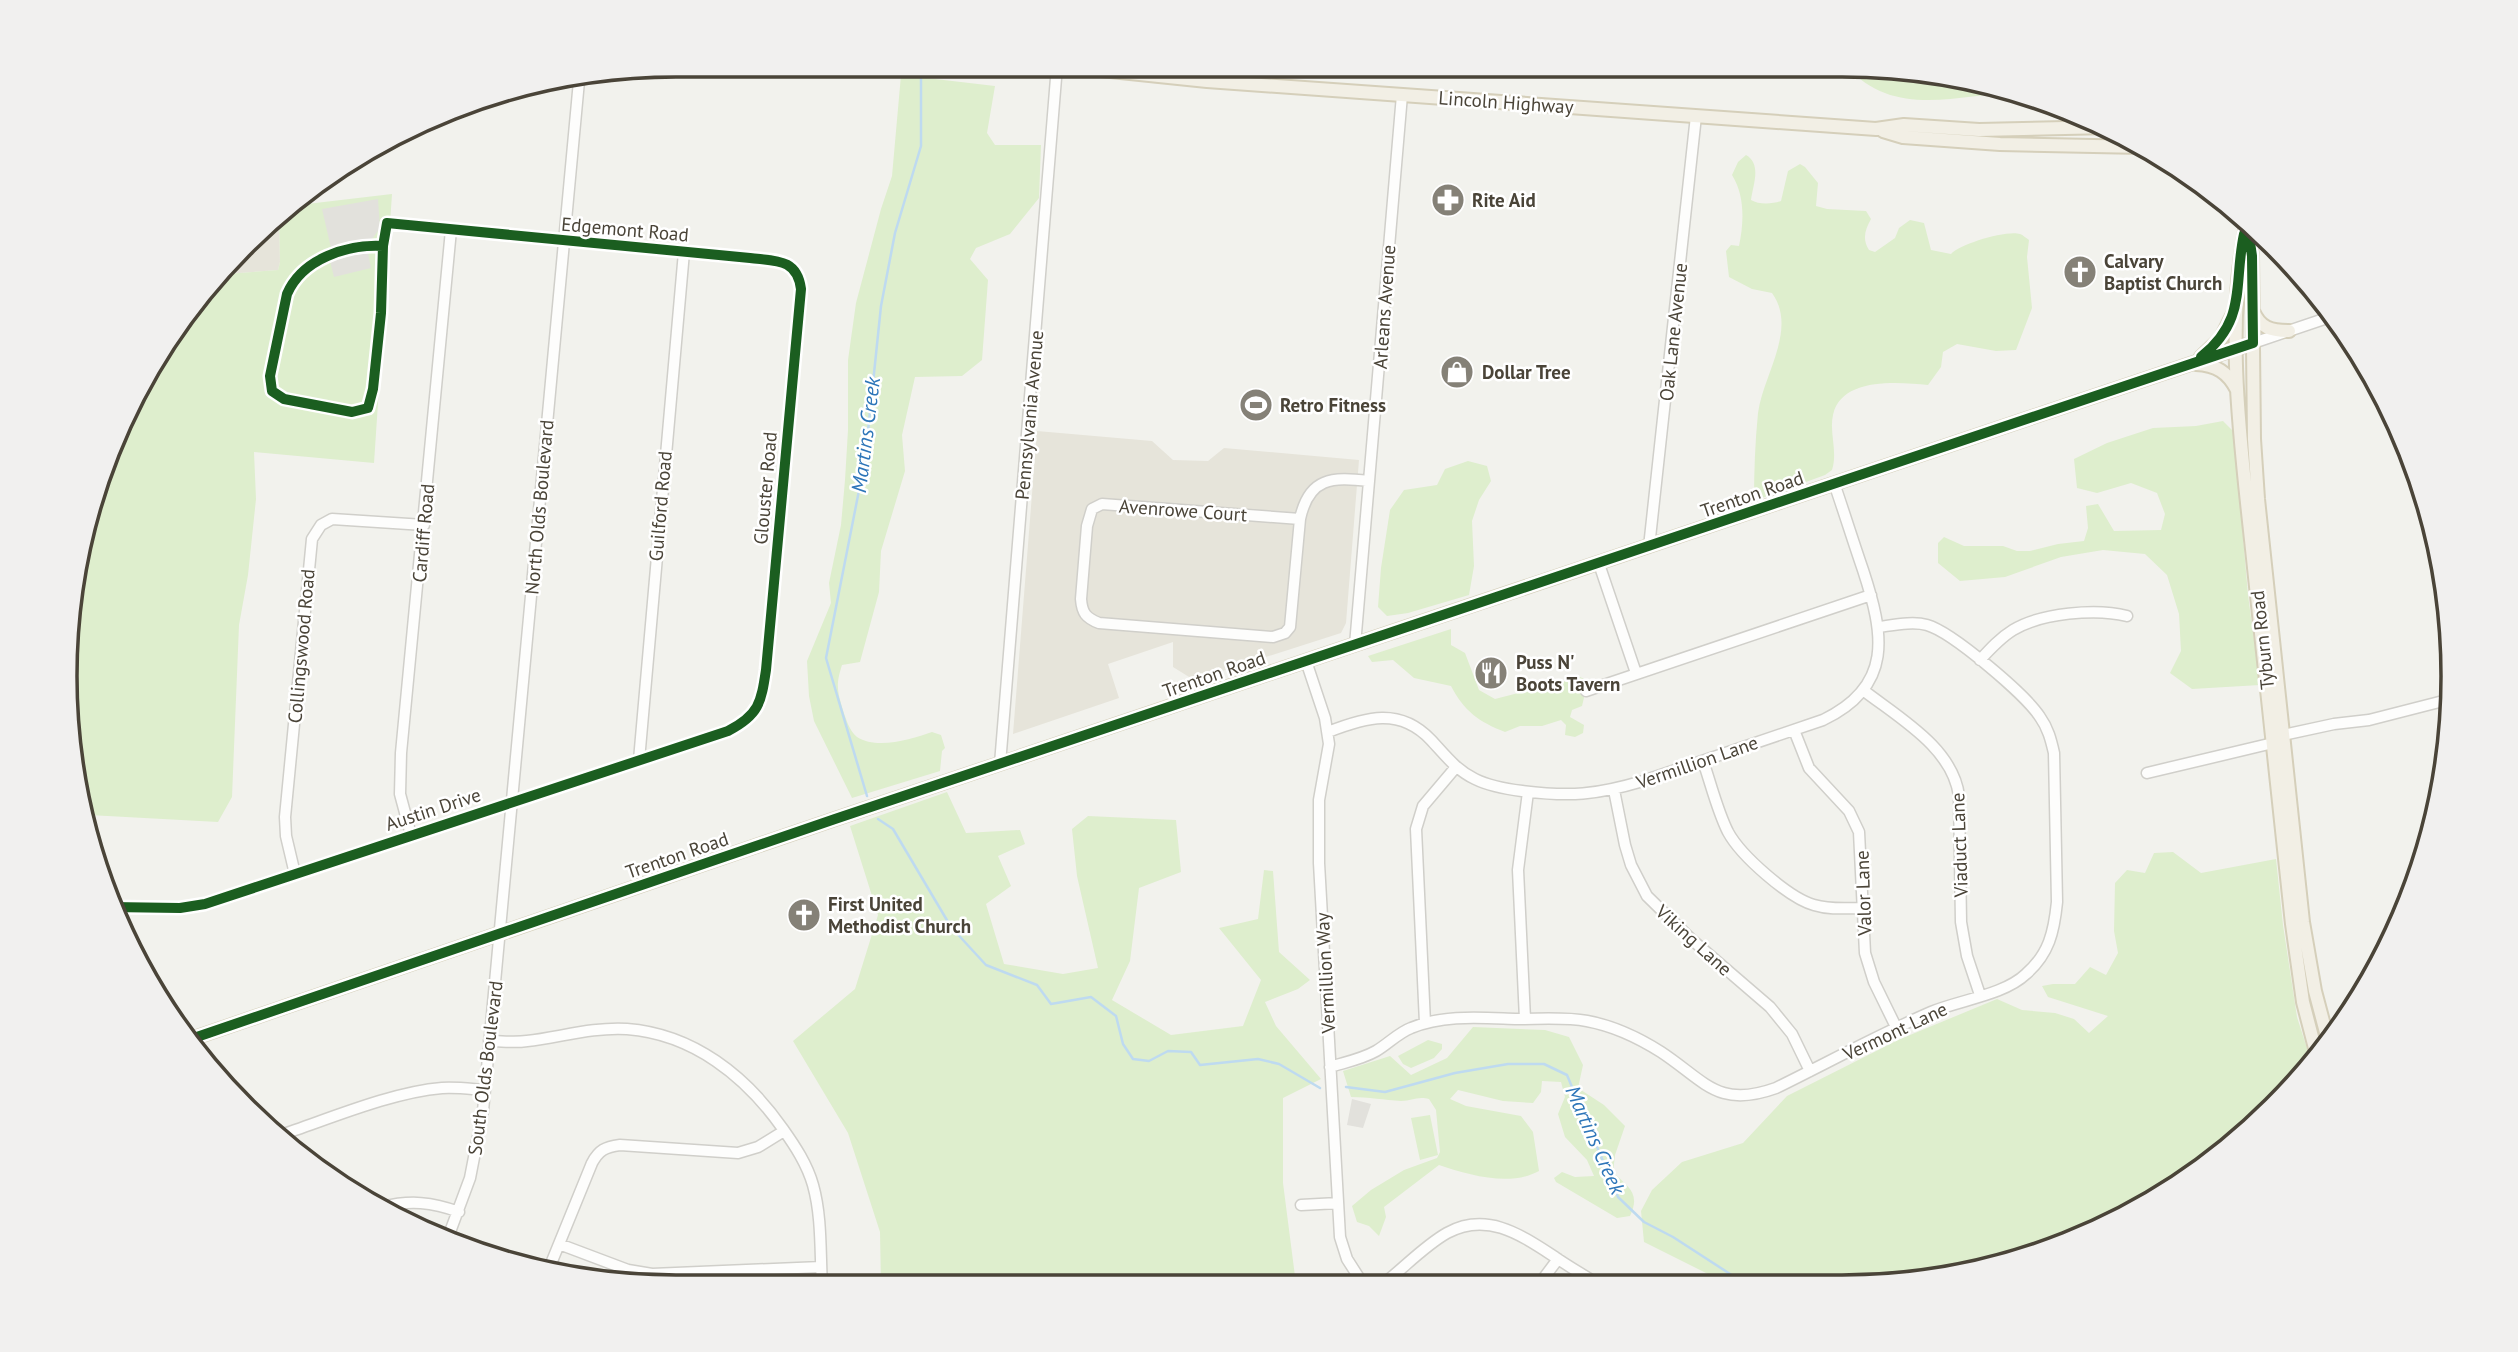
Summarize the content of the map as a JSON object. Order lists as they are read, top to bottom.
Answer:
{
  "streets": {
    "main road": ["Lincoln Highway", "Trenton Road", "Tyburn Road"],
    "street": [
      "Edgemont Road",
      "Arleans Avenue",
      "Oak Lane Avenue",
      "Pennsylvania Avenue",
      "Glouster Road",
      "Guilford Road",
      "North Olds Boulevard",
      "Avenrowe Court",
      "Cardiff Road",
      "Collingswood Road",
      "Vermillion Lane",
      "Austin Drive",
      "Viaduct Lane",
      "Valor Lane",
      "Viking Lane",
      "Vermillion Way",
      "Vermont Lane",
      "South Olds Boulevard"
    ]
  },
  "crossings": [
    ["Lincoln Highway", "Arleans Avenue"],
    ["Lincoln Highway", "Oak Lane Avenue"],
    ["Edgemont Road", "Glouster Road"],
    ["Edgemont Road", "Guilford Road"],
    ["Edgemont Road", "North Olds Boulevard"],
    ["Edgemont Road", "Cardiff Road"],
    ["Arleans Avenue", "Trenton Road"],
    ["Oak Lane Avenue", "Trenton Road"],
    ["Pennsylvania Avenue", "Trenton Road"],
    ["Glouster Road", "Austin Drive"],
    ["Trenton Road", "North Olds Boulevard"],
    ["Trenton Road", "Tyburn Road"],
    ["Trenton Road", "Vermillion Lane"],
    ["Trenton Road", "Vermillion Way"],
    ["Trenton Road", "South Olds Boulevard"],
    ["Guilford Road", "Austin Drive"],
    ["North Olds Boulevard", "Austin Drive"],
    ["North Olds Boulevard", "South Olds Boulevard"],
    ["Cardiff Road", "Collingswood Road"],
    ["Cardiff Road", "Austin Drive"],
    ["Collingswood Road", "Austin Drive"],
    ["Vermillion Lane", "Viaduct Lane"],
    ["Vermillion Lane", "Valor Lane"],
    ["Vermillion Lane", "Viking Lane"],
    ["Vermillion Lane", "Vermillion Way"],
    ["Vermillion Lane", "Vermont Lane"],
    ["Viaduct Lane", "Vermont Lane"],
    ["Valor Lane", "Vermont Lane"],
    ["Viking Lane", "Vermont Lane"],
    ["Vermillion Way", "Vermont Lane"]
  ],
  "water": ["Martins Creek"],
  "places": {
    "pharmacy": ["Rite Aid"],
    "church": ["Calvary Baptist Church", "First United Methodist Church"],
    "shop": ["Dollar Tree"],
    "sports": ["Retro Fitness"],
    "restaurant": ["Puss N' Boots Tavern"]
  }
}
